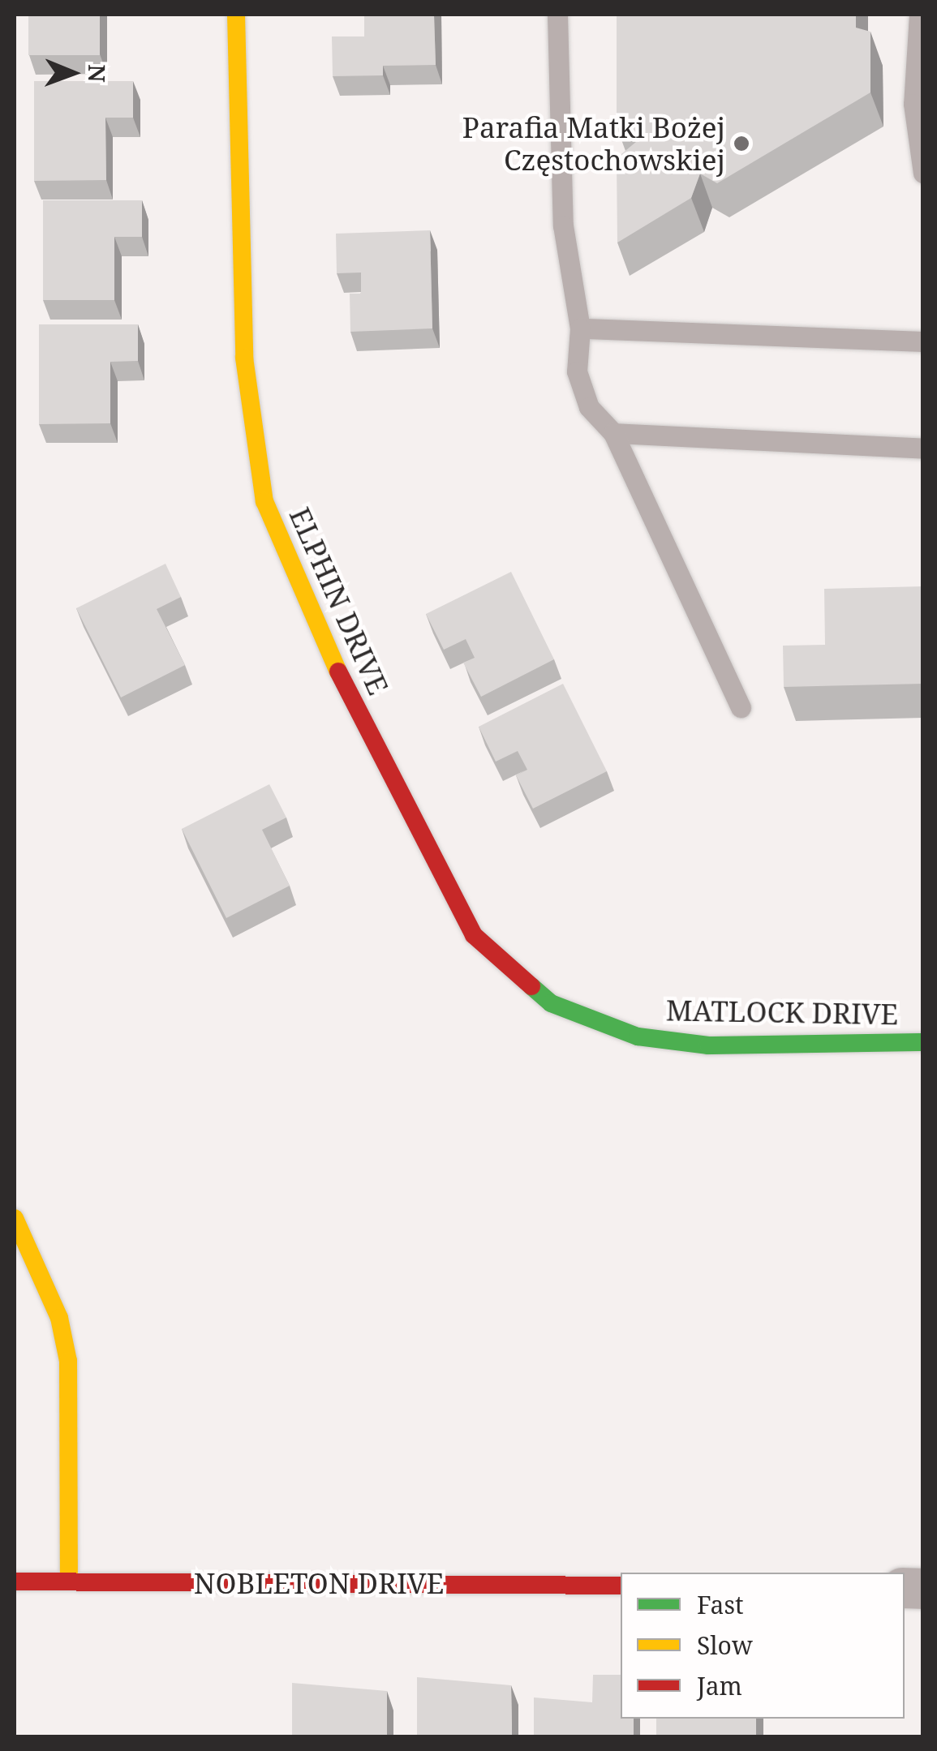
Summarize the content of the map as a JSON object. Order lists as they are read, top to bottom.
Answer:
{
  "streets": {
    "street": ["ELPHIN DRIVE", "MATLOCK DRIVE", "NOBLETON DRIVE"]
  },
  "crossings": [
    ["ELPHIN DRIVE", "MATLOCK DRIVE"]
  ],
  "places": ["Parafia Matki Bożej Częstochowskiej"],
  "legend": ["Fast", "Slow", "Jam"],
  "north": "right"
}
